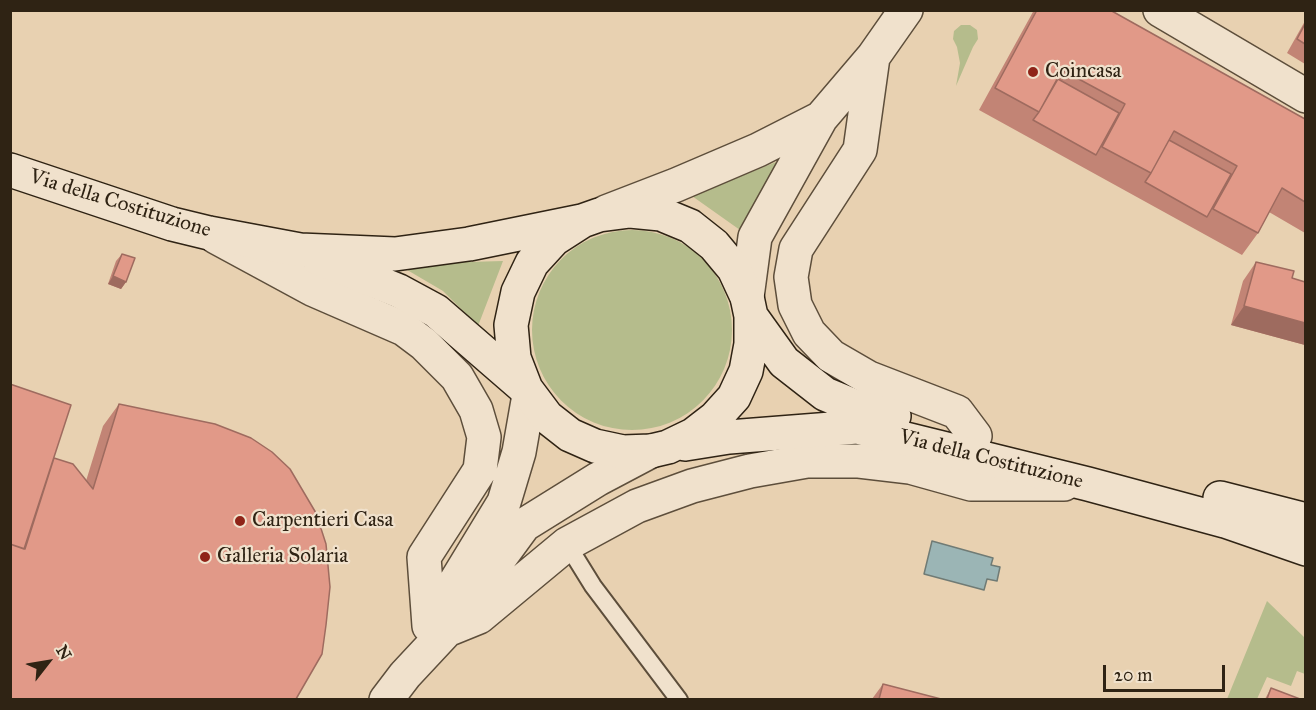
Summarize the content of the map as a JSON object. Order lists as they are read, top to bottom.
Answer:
{
  "streets": {
    "street": ["Via della Costituzione"]
  },
  "places": ["Coincasa", "Carpentieri Casa", "Galleria Solaria"],
  "scale_bar": "20 m",
  "north": "top right"
}
